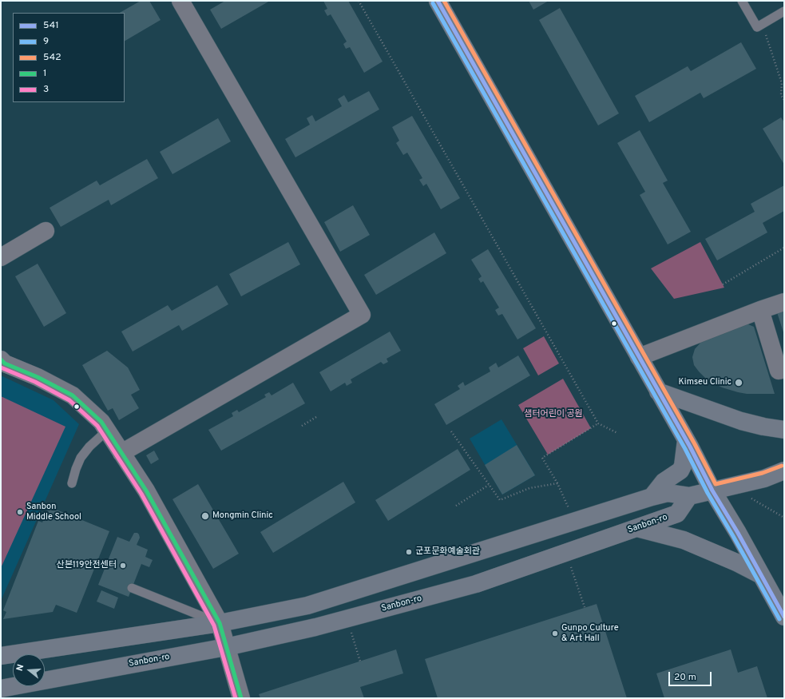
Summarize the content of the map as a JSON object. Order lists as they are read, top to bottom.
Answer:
{
  "streets": {
    "street": ["Sanbon-ro"]
  },
  "parks": ["샘터어린이 공원"],
  "places": [
    "Kimseu Clinic",
    "Sanbon Middle School",
    "Mongmin Clinic",
    "군포문화예술회관",
    "산본119안전센터",
    "Gunpo Culture & Art Hall"
  ],
  "lines": [
    "transit line 541",
    "transit line 542",
    "transit line 9",
    "transit line 1",
    "transit line 3"
  ],
  "legend": [
    "541",
    "9",
    "542",
    "1",
    "3"
  ],
  "scale_bar": "20 m",
  "north": "left"
}
